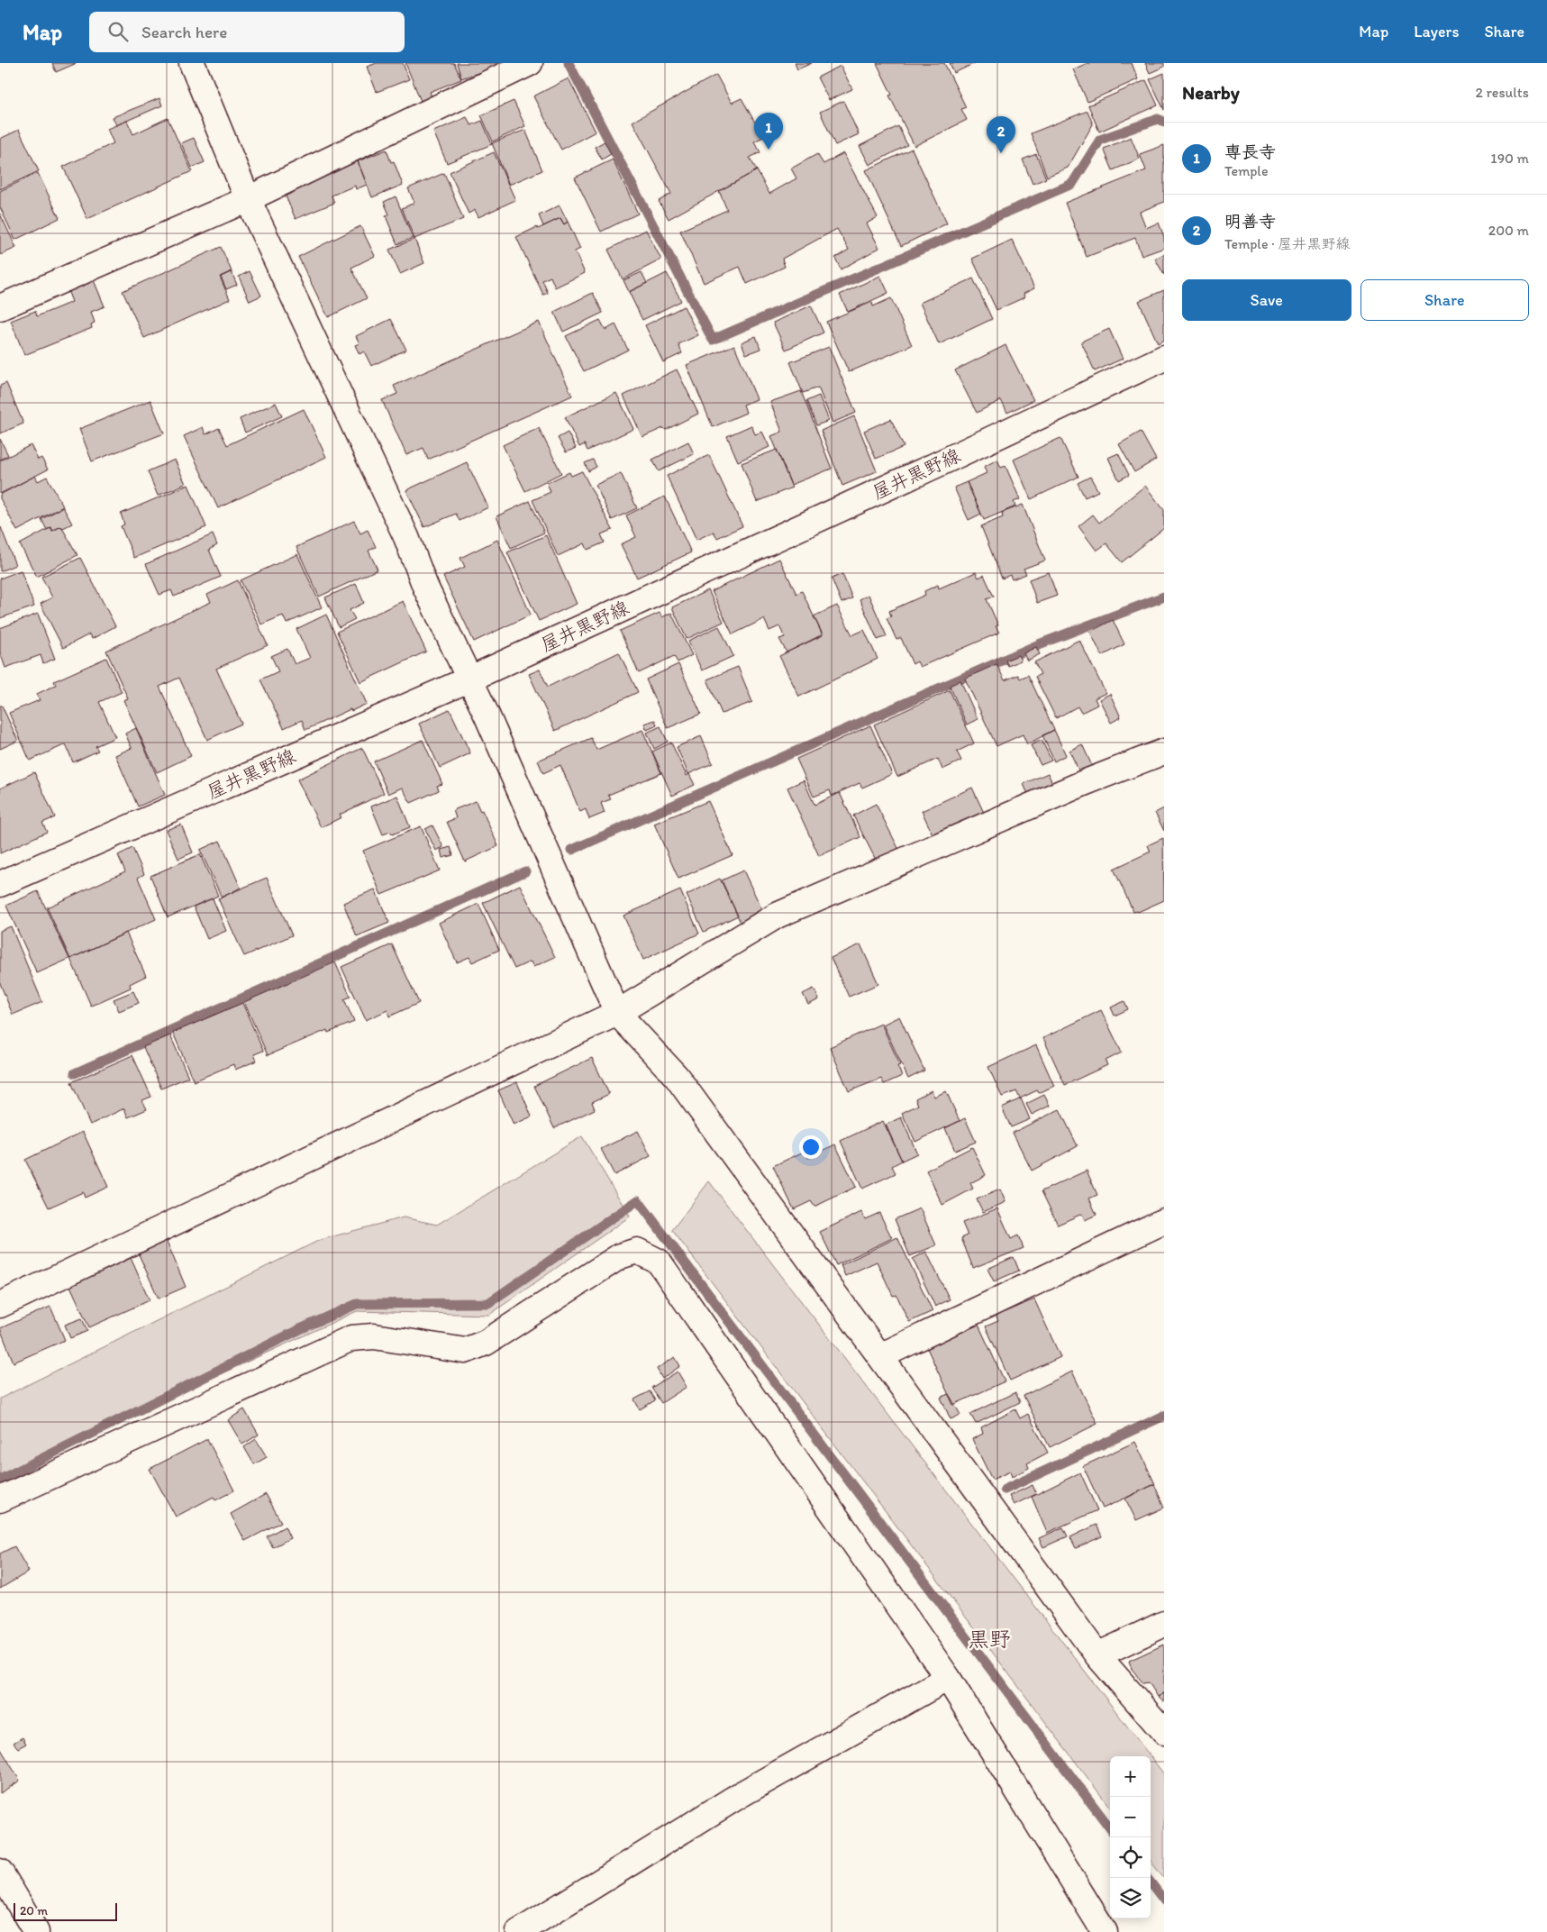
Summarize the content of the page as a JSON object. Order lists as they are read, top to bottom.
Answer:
{
  "streets": {
    "street": ["屋井黒野線"]
  },
  "districts": ["黒野"],
  "scale_bar": "20 m",
  "page": {
    "header": "Map",
    "search": "Search here",
    "nav": ["Map", "Layers", "Share"],
    "heading": ["Nearby", "2 results"],
    "pins": ["1", "2"],
    "list": [
      {
        "mark": "1",
        "name": "専長寺",
        "note": "Temple",
        "value": "190 m"
      },
      {
        "mark": "2",
        "name": "明善寺",
        "note": "Temple · 屋井黒野線",
        "value": "200 m"
      }
    ],
    "buttons": ["Save", "Share"],
    "map_buttons": ["+", "−"],
    "scale": "20 m"
  }
}
